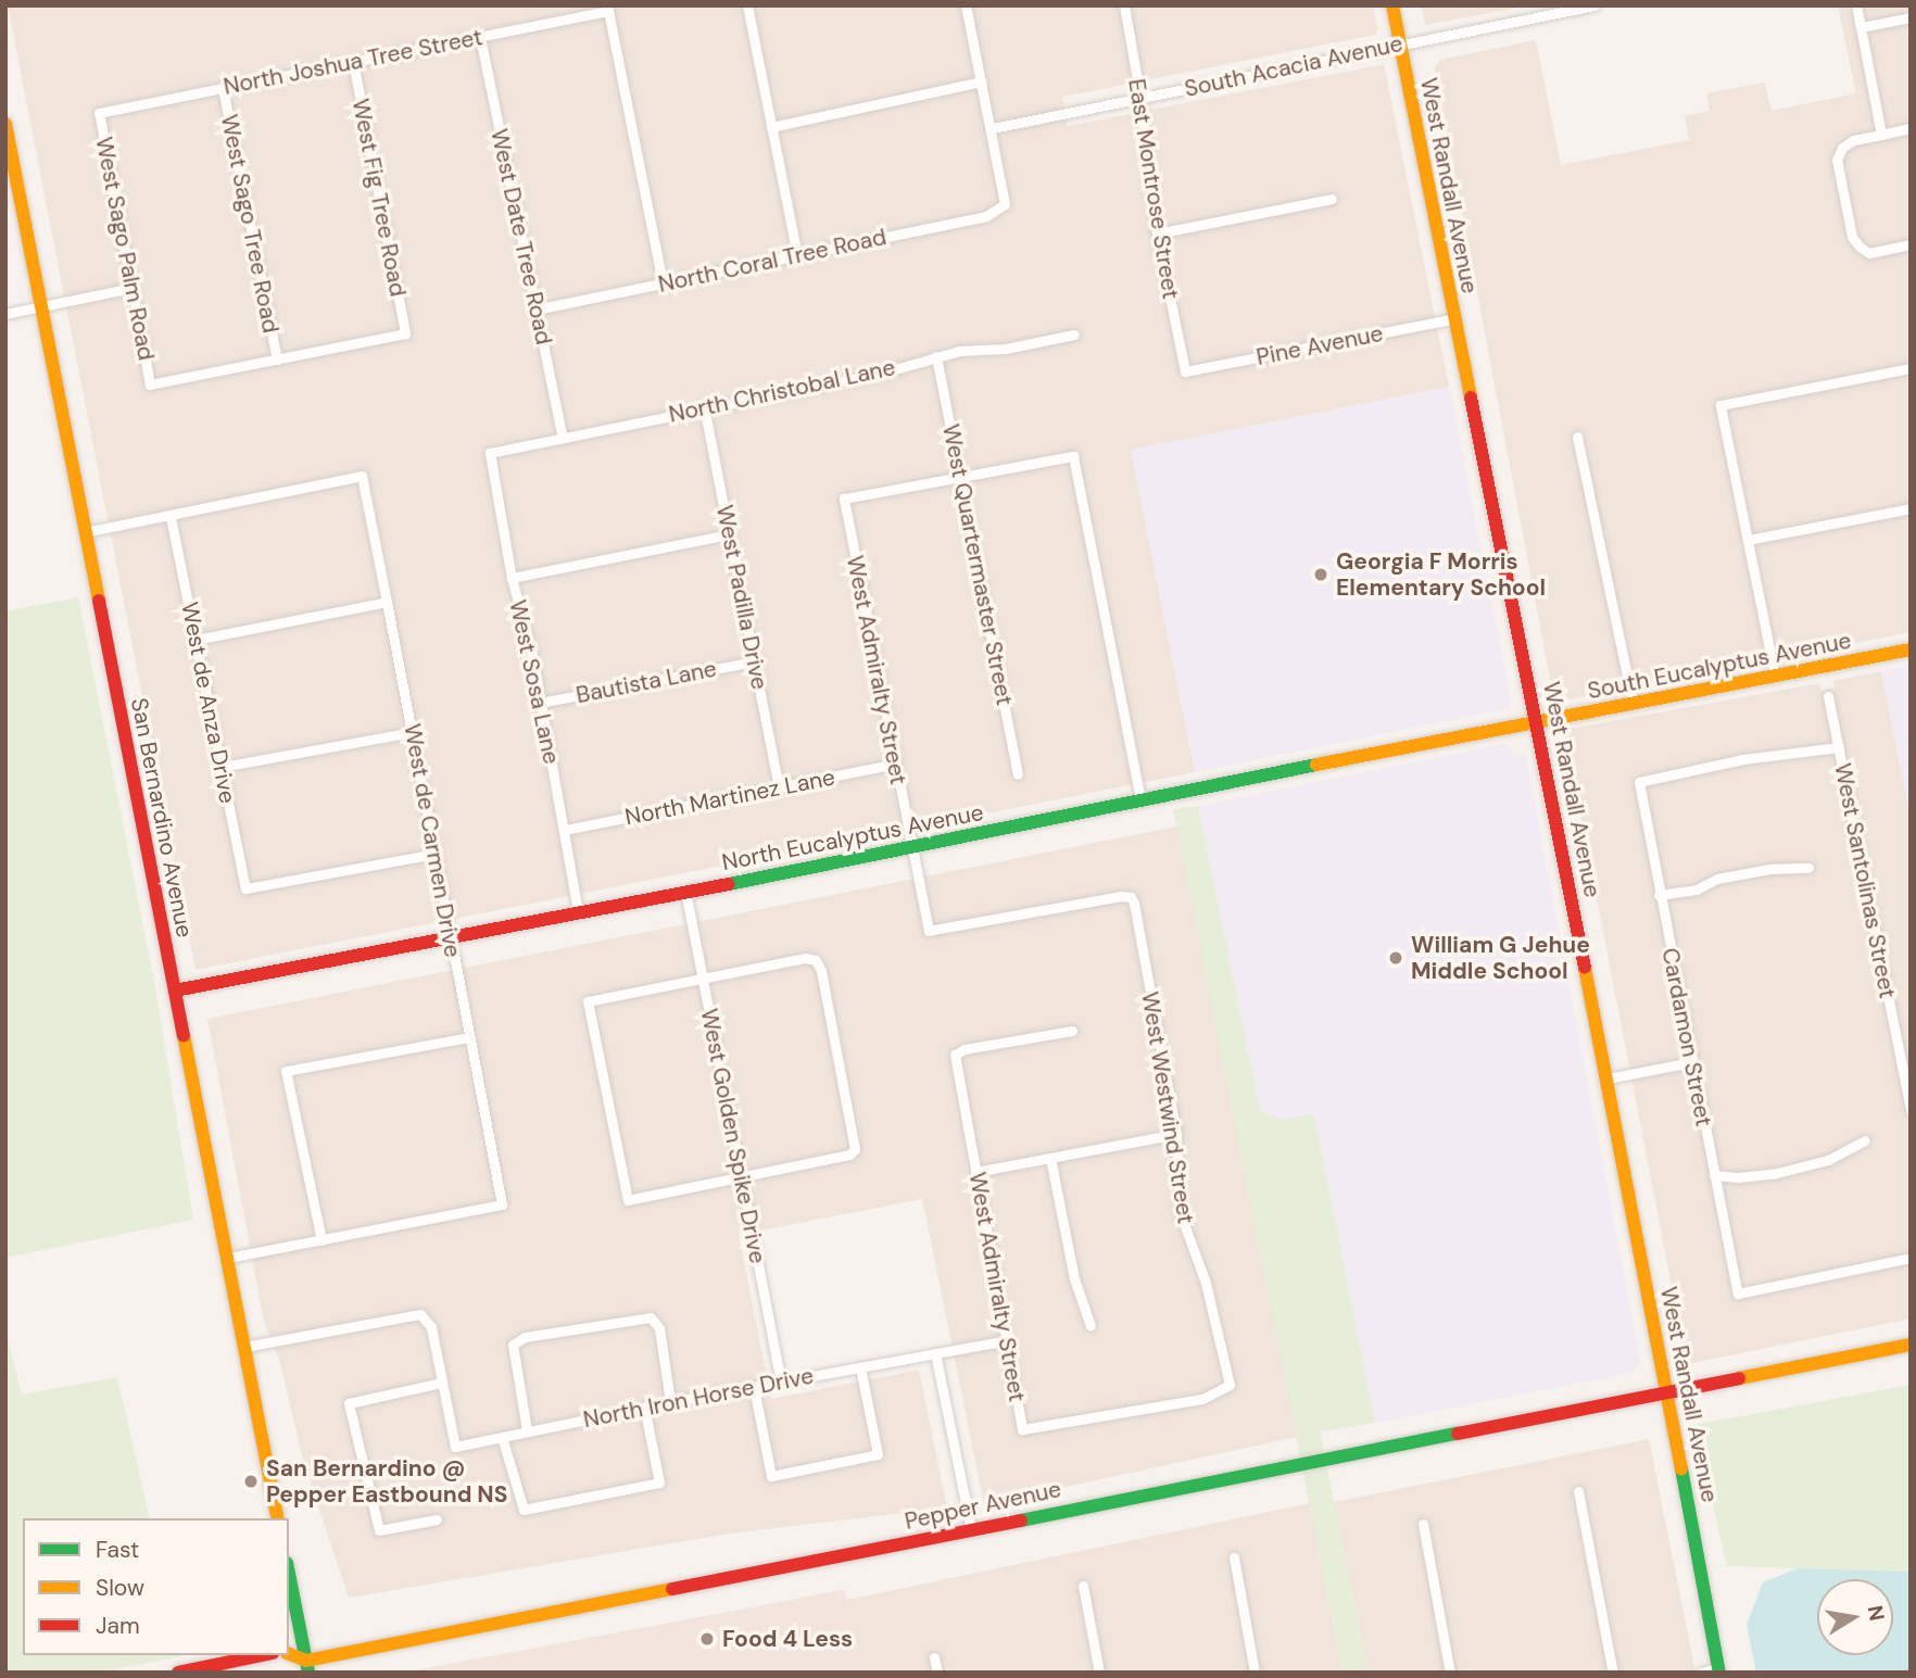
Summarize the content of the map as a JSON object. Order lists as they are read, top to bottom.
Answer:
{
  "streets": {
    "street": [
      "North Joshua Tree Street",
      "South Acacia Avenue",
      "West Randall Avenue",
      "East Montrose Street",
      "West Fig Tree Road",
      "West Sago Tree Road",
      "West Date Tree Road",
      "West Sago Palm Road",
      "North Coral Tree Road",
      "Pine Avenue",
      "North Christobal Lane",
      "West Quartermaster Street",
      "West Padilla Drive",
      "South Eucalyptus Avenue",
      "West Admiralty Street",
      "West Sosa Lane",
      "Bautista Lane",
      "West de Anza Drive",
      "North Martinez Lane",
      "San Bernardino Avenue",
      "North Eucalyptus Avenue",
      "West de Carmen Drive",
      "West Santolinas Street",
      "Cardamon Street",
      "West Westwind Street",
      "West Golden Spike Drive",
      "North Iron Horse Drive",
      "Pepper Avenue"
    ]
  },
  "crossings": [
    ["North Joshua Tree Street", "West Fig Tree Road"],
    ["North Joshua Tree Street", "West Sago Tree Road"],
    ["North Joshua Tree Street", "West Date Tree Road"],
    ["North Joshua Tree Street", "West Sago Palm Road"],
    ["North Joshua Tree Street", "North Coral Tree Road"],
    ["South Acacia Avenue", "West Randall Avenue"],
    ["South Acacia Avenue", "East Montrose Street"],
    ["South Acacia Avenue", "North Coral Tree Road"],
    ["West Randall Avenue", "Pine Avenue"],
    ["West Randall Avenue", "South Eucalyptus Avenue"],
    ["West Randall Avenue", "North Eucalyptus Avenue"],
    ["West Randall Avenue", "Pepper Avenue"],
    ["East Montrose Street", "Pine Avenue"],
    ["West Fig Tree Road", "West Sago Tree Road"],
    ["West Fig Tree Road", "West Sago Palm Road"],
    ["West Sago Tree Road", "West Sago Palm Road"],
    ["West Date Tree Road", "North Coral Tree Road"],
    ["West Date Tree Road", "North Christobal Lane"],
    ["North Christobal Lane", "West Quartermaster Street"],
    ["North Christobal Lane", "West Padilla Drive"],
    ["North Christobal Lane", "West Sosa Lane"],
    ["West Quartermaster Street", "West Admiralty Street"],
    ["West Padilla Drive", "Bautista Lane"],
    ["West Padilla Drive", "North Martinez Lane"],
    ["South Eucalyptus Avenue", "North Eucalyptus Avenue"],
    ["West Admiralty Street", "North Martinez Lane"],
    ["West Admiralty Street", "North Eucalyptus Avenue"],
    ["West Admiralty Street", "West Westwind Street"],
    ["West Admiralty Street", "North Iron Horse Drive"],
    ["West Sosa Lane", "Bautista Lane"],
    ["West Sosa Lane", "North Martinez Lane"],
    ["West Sosa Lane", "North Eucalyptus Avenue"],
    ["West de Anza Drive", "West de Carmen Drive"],
    ["San Bernardino Avenue", "North Eucalyptus Avenue"],
    ["North Eucalyptus Avenue", "West de Carmen Drive"],
    ["North Eucalyptus Avenue", "West Golden Spike Drive"],
    ["West Santolinas Street", "Cardamon Street"],
    ["West Golden Spike Drive", "North Iron Horse Drive"]
  ],
  "places": [
    "Georgia F Morris Elementary School",
    "William G Jehue Middle School",
    "San Bernardino @ Pepper Eastbound NS",
    "Food 4 Less"
  ],
  "legend": ["Fast", "Slow", "Jam"],
  "north": "right"
}
